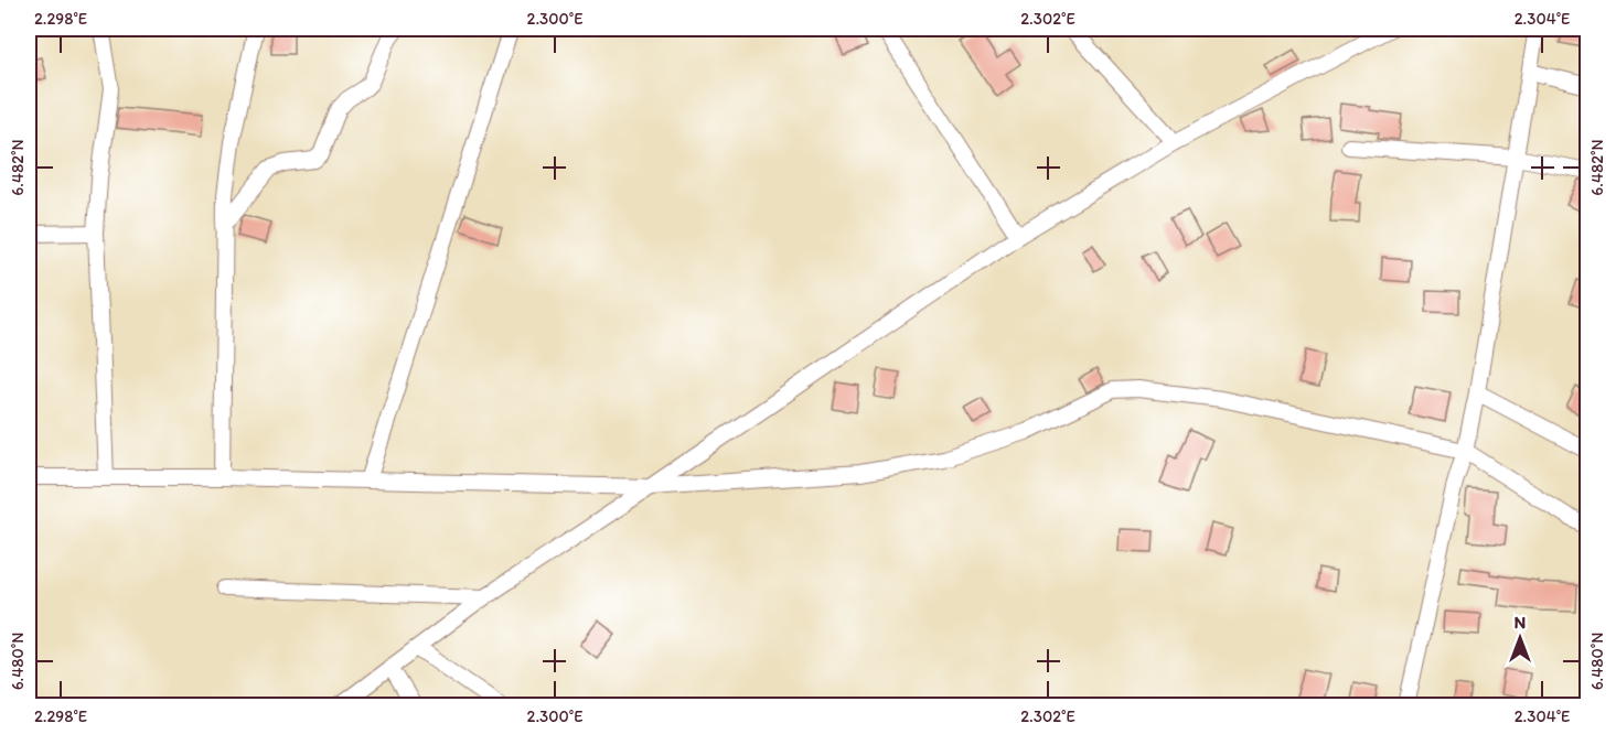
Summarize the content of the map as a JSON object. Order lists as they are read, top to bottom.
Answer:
{
  "north": "top",
  "coordinates": [
    "2.298°E",
    "2.300°E",
    "2.302°E",
    "2.304°E",
    "6.482°N",
    "6.480°N"
  ]
}
